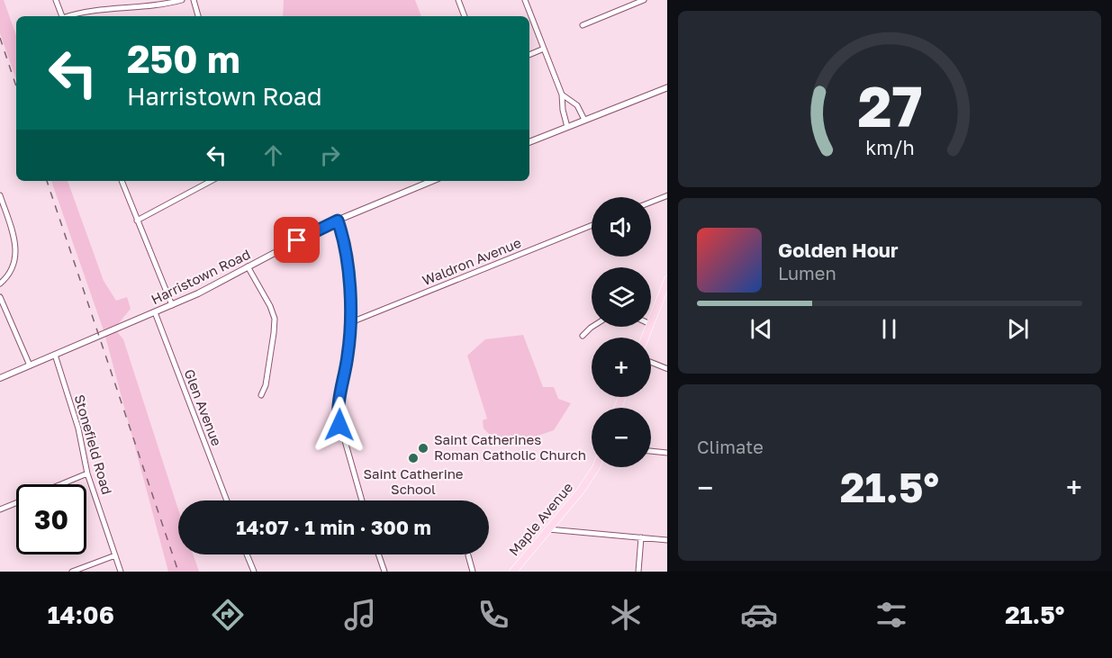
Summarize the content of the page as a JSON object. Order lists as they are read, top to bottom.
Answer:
{
  "streets": {
    "main road": ["Maple Avenue"],
    "street": [
      "Waldron Avenue",
      "Harristown Road",
      "Glen Avenue",
      "Stonefield Road"
    ]
  },
  "crossings": [
    ["Harristown Road", "Glen Avenue"],
    ["Harristown Road", "Stonefield Road"]
  ],
  "places": ["Saint Catherines Roman Catholic Church", "Saint Catherine School"],
  "page": {
    "turn": ["250 m", "Harristown Road"],
    "map_buttons": ["+", "−"],
    "song": ["Golden Hour", "Lumen"],
    "tile": "Climate",
    "heat": ["−", "21.5°", "+"],
    "limit": "30",
    "trip": "14:07 · 1 min · 300 m",
    "tabs": ["14:06", "21.5°"],
    "gauge": ["27", "km/h"]
  }
}
